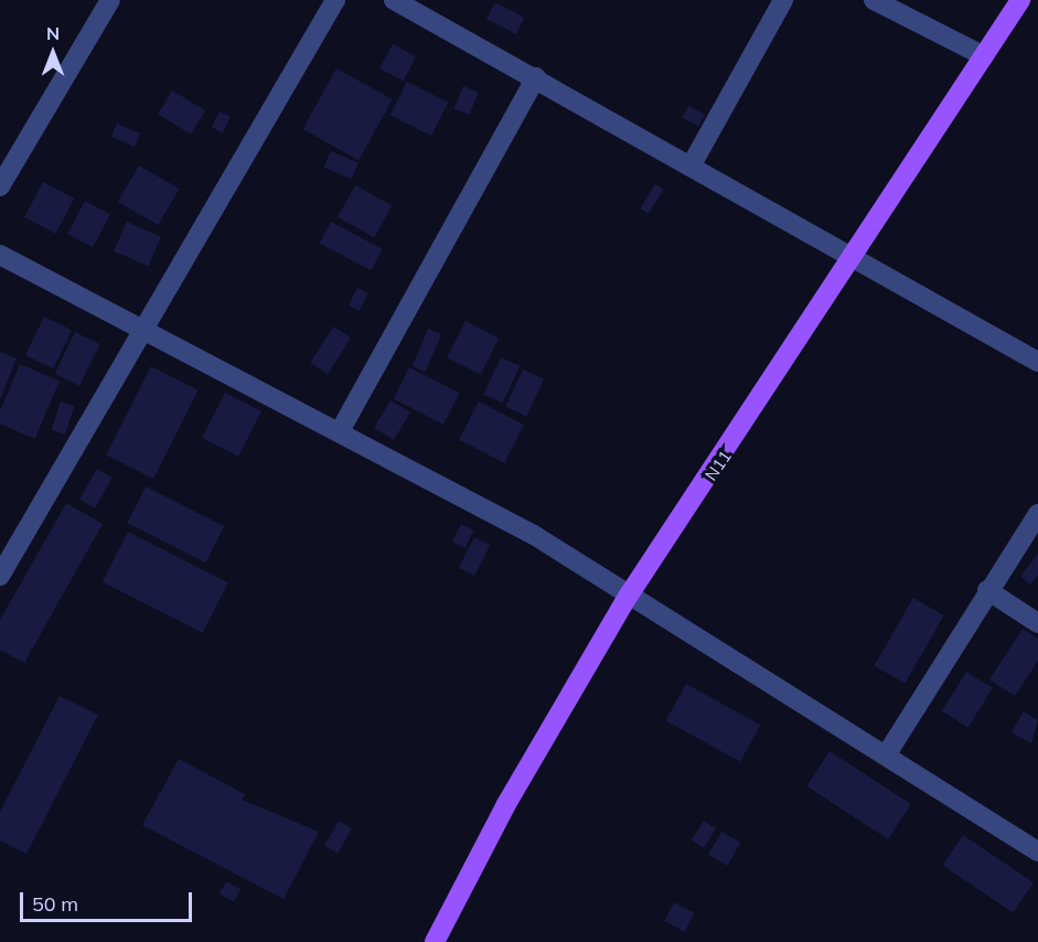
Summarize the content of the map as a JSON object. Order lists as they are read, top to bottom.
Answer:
{
  "streets": {
    "main road": ["N11"]
  },
  "scale_bar": "50 m",
  "north": "top"
}
